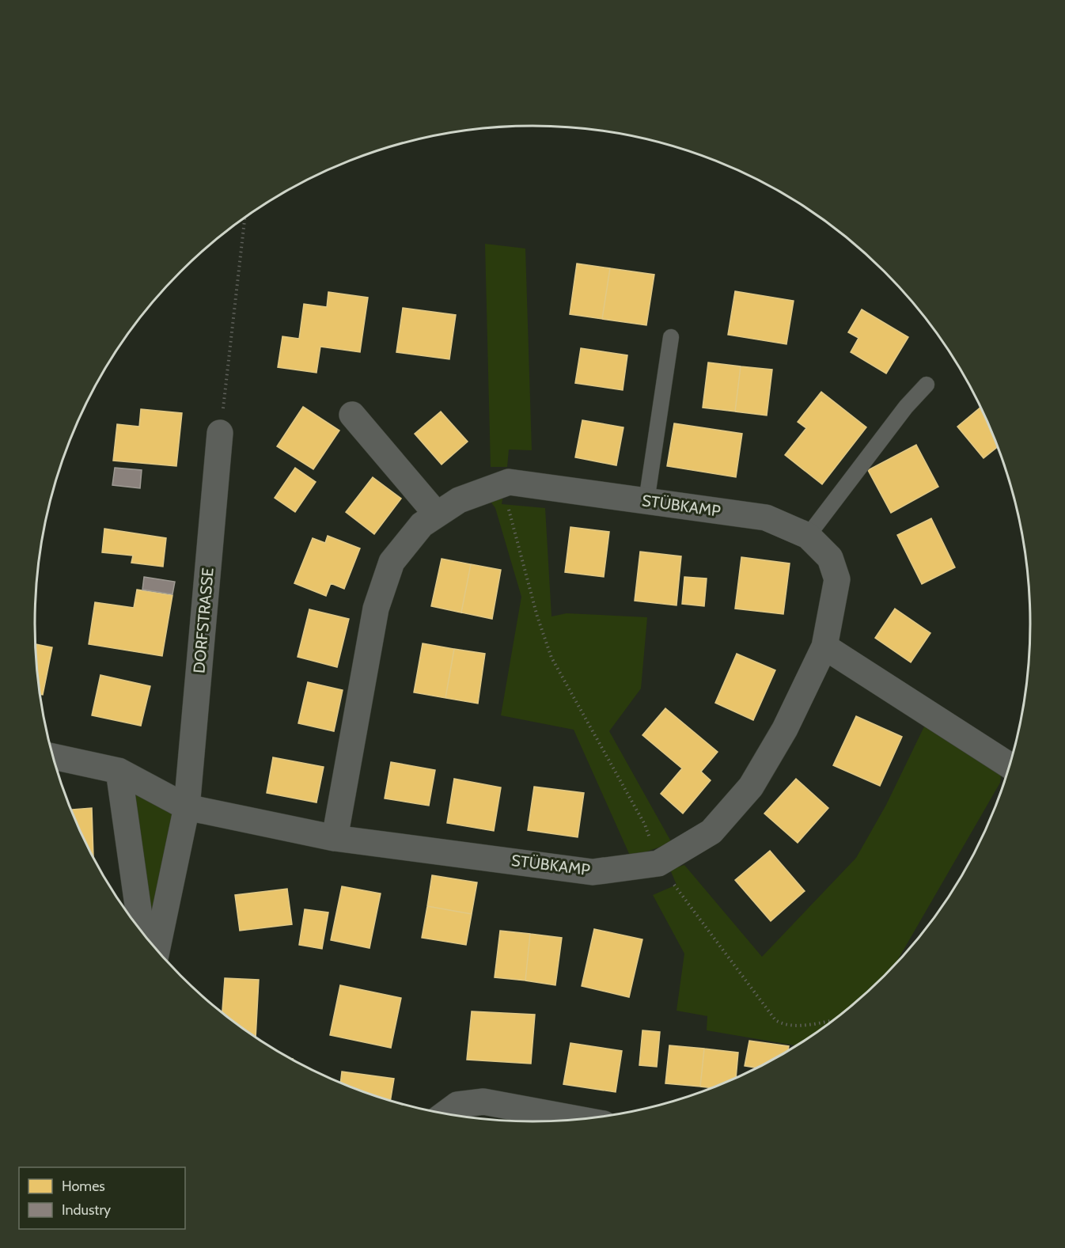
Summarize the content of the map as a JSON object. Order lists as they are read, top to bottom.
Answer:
{
  "streets": {
    "street": ["STÜBKAMP", "DORFSTRASSE"]
  },
  "crossings": [
    ["STÜBKAMP", "DORFSTRASSE"]
  ],
  "legend": ["Homes", "Industry"]
}
